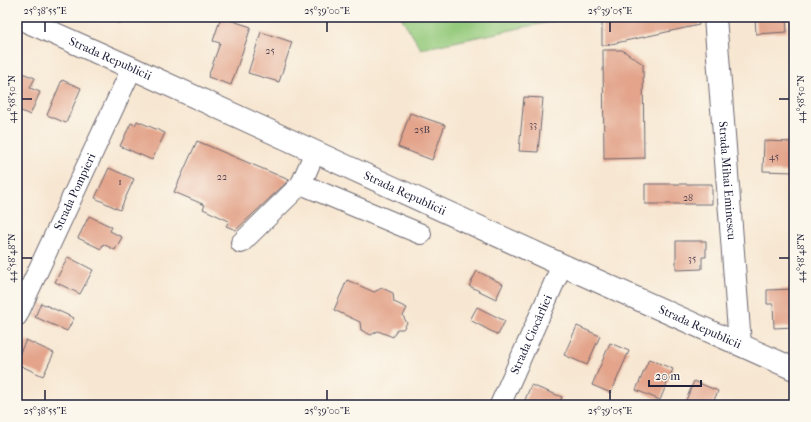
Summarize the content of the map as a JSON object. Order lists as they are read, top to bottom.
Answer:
{
  "streets": {
    "main road": ["Strada Republicii", "Strada Mihai Eminescu"],
    "street": ["Strada Pompieri", "Strada Ciocârliei"]
  },
  "crossings": [
    ["Strada Republicii", "Strada Mihai Eminescu"],
    ["Strada Republicii", "Strada Pompieri"],
    ["Strada Republicii", "Strada Ciocârliei"]
  ],
  "house_numbers": [
    "25",
    "33",
    "25B",
    "45",
    "22",
    "1",
    "28",
    "35"
  ],
  "scale_bar": "20 m",
  "coordinates": [
    "25°38'55\"E",
    "25°39'00\"E",
    "25°39'05\"E",
    "44°58'50\"N",
    "44°58'48\"N"
  ]
}
